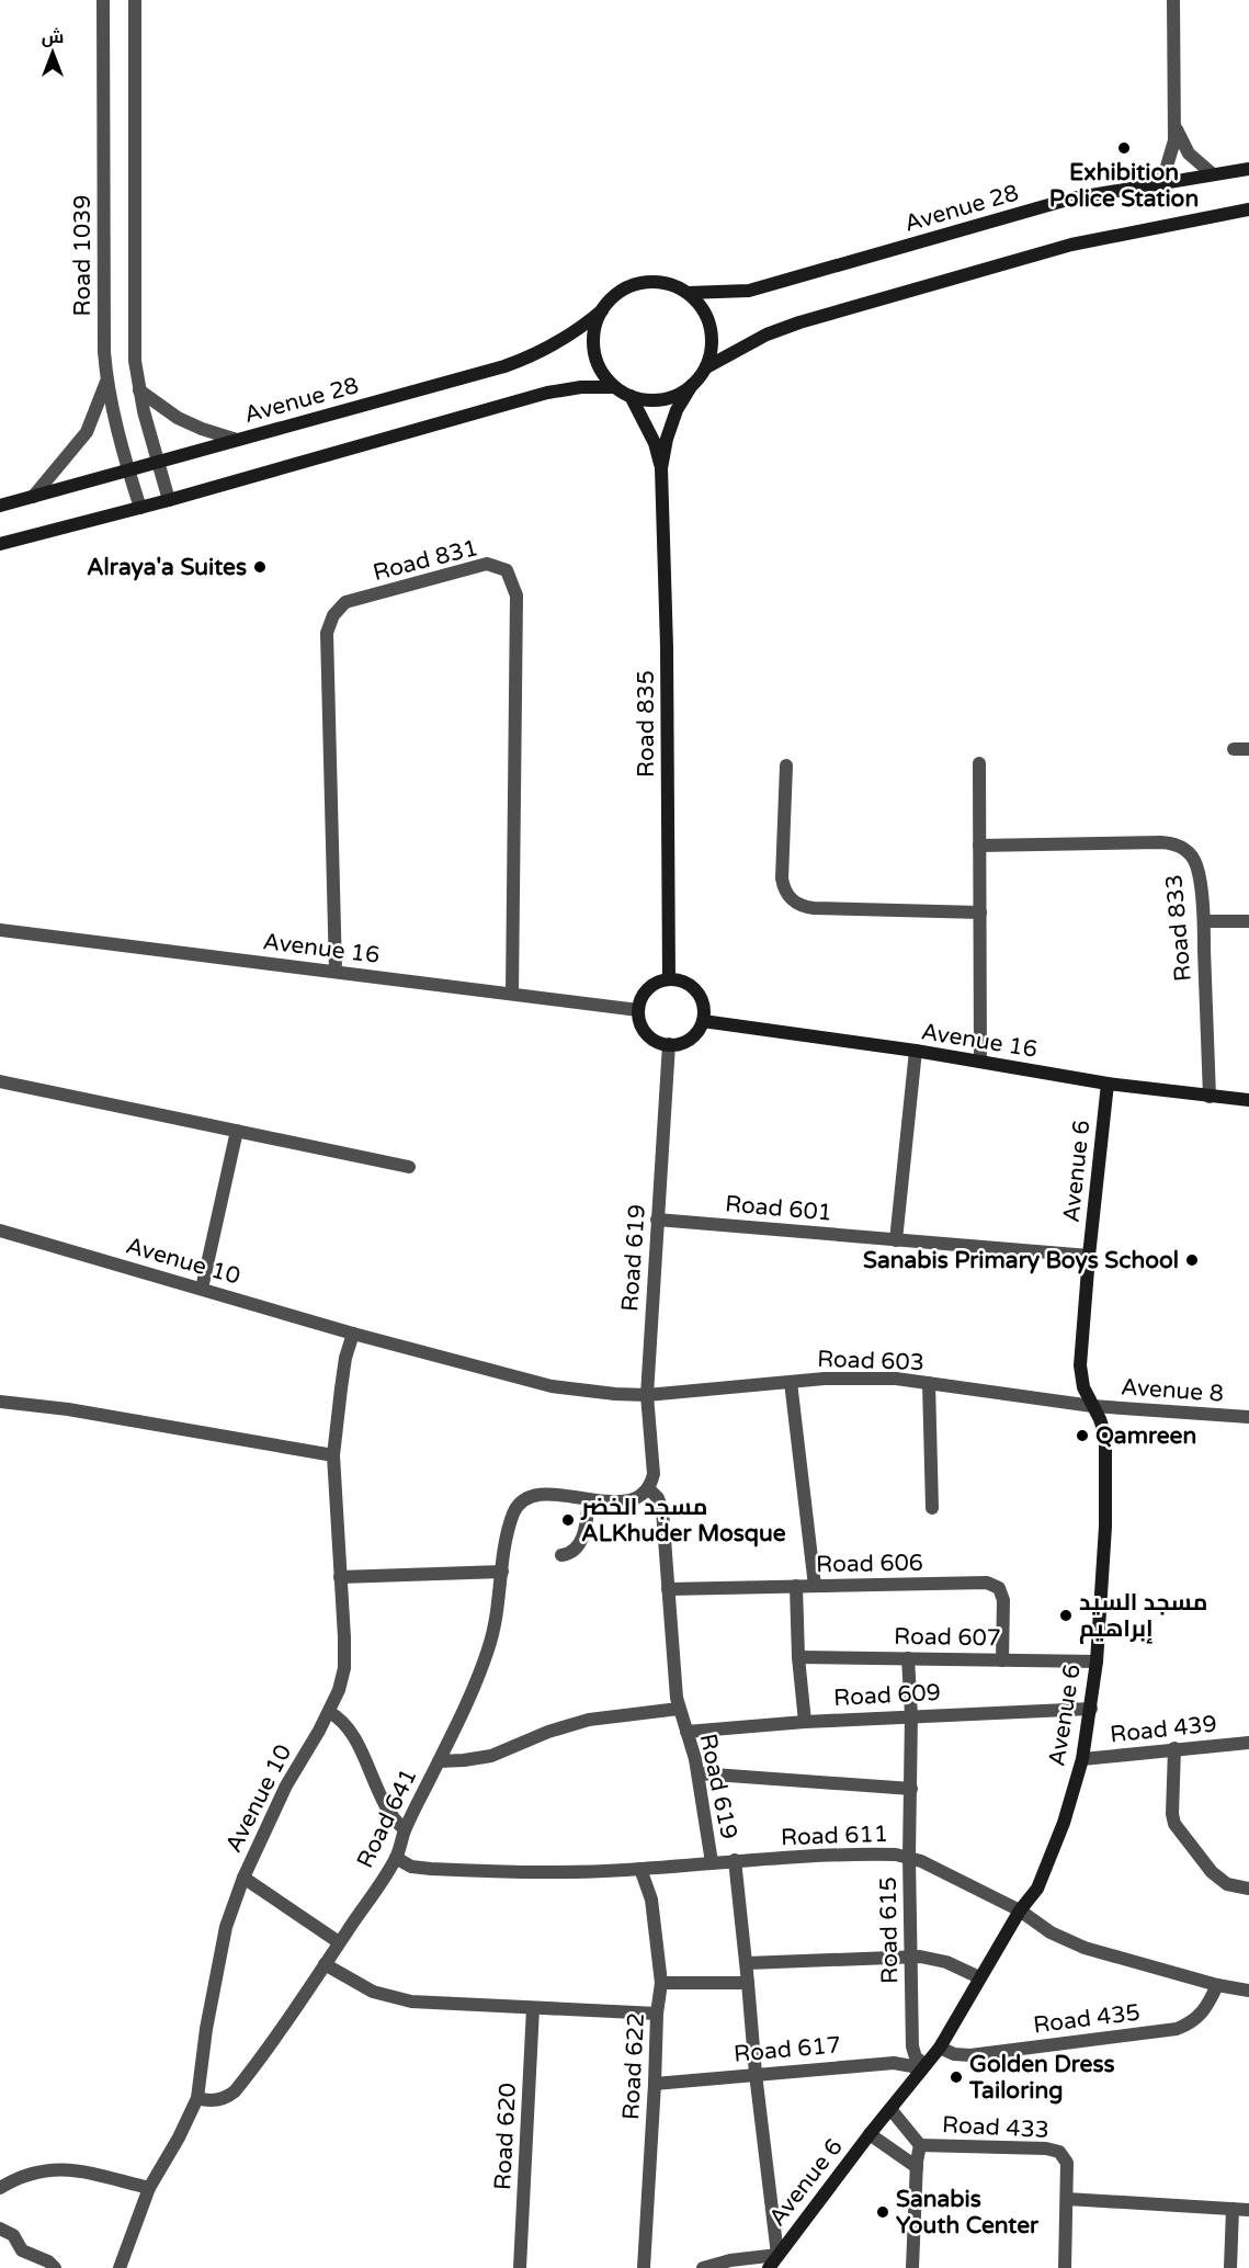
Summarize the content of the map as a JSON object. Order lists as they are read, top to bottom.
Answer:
{
  "streets": {
    "main road": [
      "Avenue 28",
      "Road 835",
      "Avenue 16",
      "Avenue 6"
    ],
    "street": [
      "Road 1039",
      "Road 831",
      "Road 833",
      "Road 601",
      "Road 619",
      "Avenue 10",
      "Road 603",
      "Avenue 8",
      "Road 606",
      "Road 607",
      "Road 609",
      "Road 439",
      "Road 641",
      "Road 611",
      "Road 615",
      "Road 435",
      "Road 617",
      "Road 622",
      "Road 433",
      "Road 620"
    ]
  },
  "crossings": [
    ["Avenue 28", "Road 1039"],
    ["Avenue 28", "Road 835"],
    ["Road 831", "Avenue 16"],
    ["Road 835", "Avenue 16"],
    ["Road 835", "Road 619"],
    ["Road 833", "Avenue 16"],
    ["Avenue 16", "Avenue 6"],
    ["Avenue 16", "Road 619"],
    ["Avenue 6", "Road 601"],
    ["Avenue 6", "Road 619"],
    ["Avenue 6", "Road 603"],
    ["Avenue 6", "Avenue 8"],
    ["Avenue 6", "Road 607"],
    ["Avenue 6", "Road 609"],
    ["Avenue 6", "Road 439"],
    ["Avenue 6", "Road 611"],
    ["Avenue 6", "Road 615"],
    ["Avenue 6", "Road 435"],
    ["Avenue 6", "Road 617"],
    ["Road 601", "Road 619"],
    ["Road 619", "Avenue 10"],
    ["Road 619", "Road 603"],
    ["Road 619", "Road 606"],
    ["Road 619", "Road 609"],
    ["Road 619", "Road 611"],
    ["Road 619", "Road 617"],
    ["Avenue 10", "Road 603"],
    ["Avenue 10", "Road 641"],
    ["Road 603", "Avenue 8"],
    ["Road 606", "Road 607"],
    ["Road 607", "Road 615"],
    ["Road 609", "Road 615"],
    ["Road 641", "Road 611"],
    ["Road 611", "Road 615"],
    ["Road 611", "Road 435"],
    ["Road 611", "Road 622"],
    ["Road 615", "Road 617"],
    ["Road 617", "Road 622"]
  ],
  "places": [
    "Exhibition Police Station",
    "Alraya'a Suites",
    "Sanabis Primary Boys School",
    "Qamreen",
    "مسجد الخضر ALKhuder Mosque",
    "مسجد السيد إبراهيم",
    "Golden Dress Tailoring",
    "Sanabis Youth Center"
  ],
  "north": "top"
}
